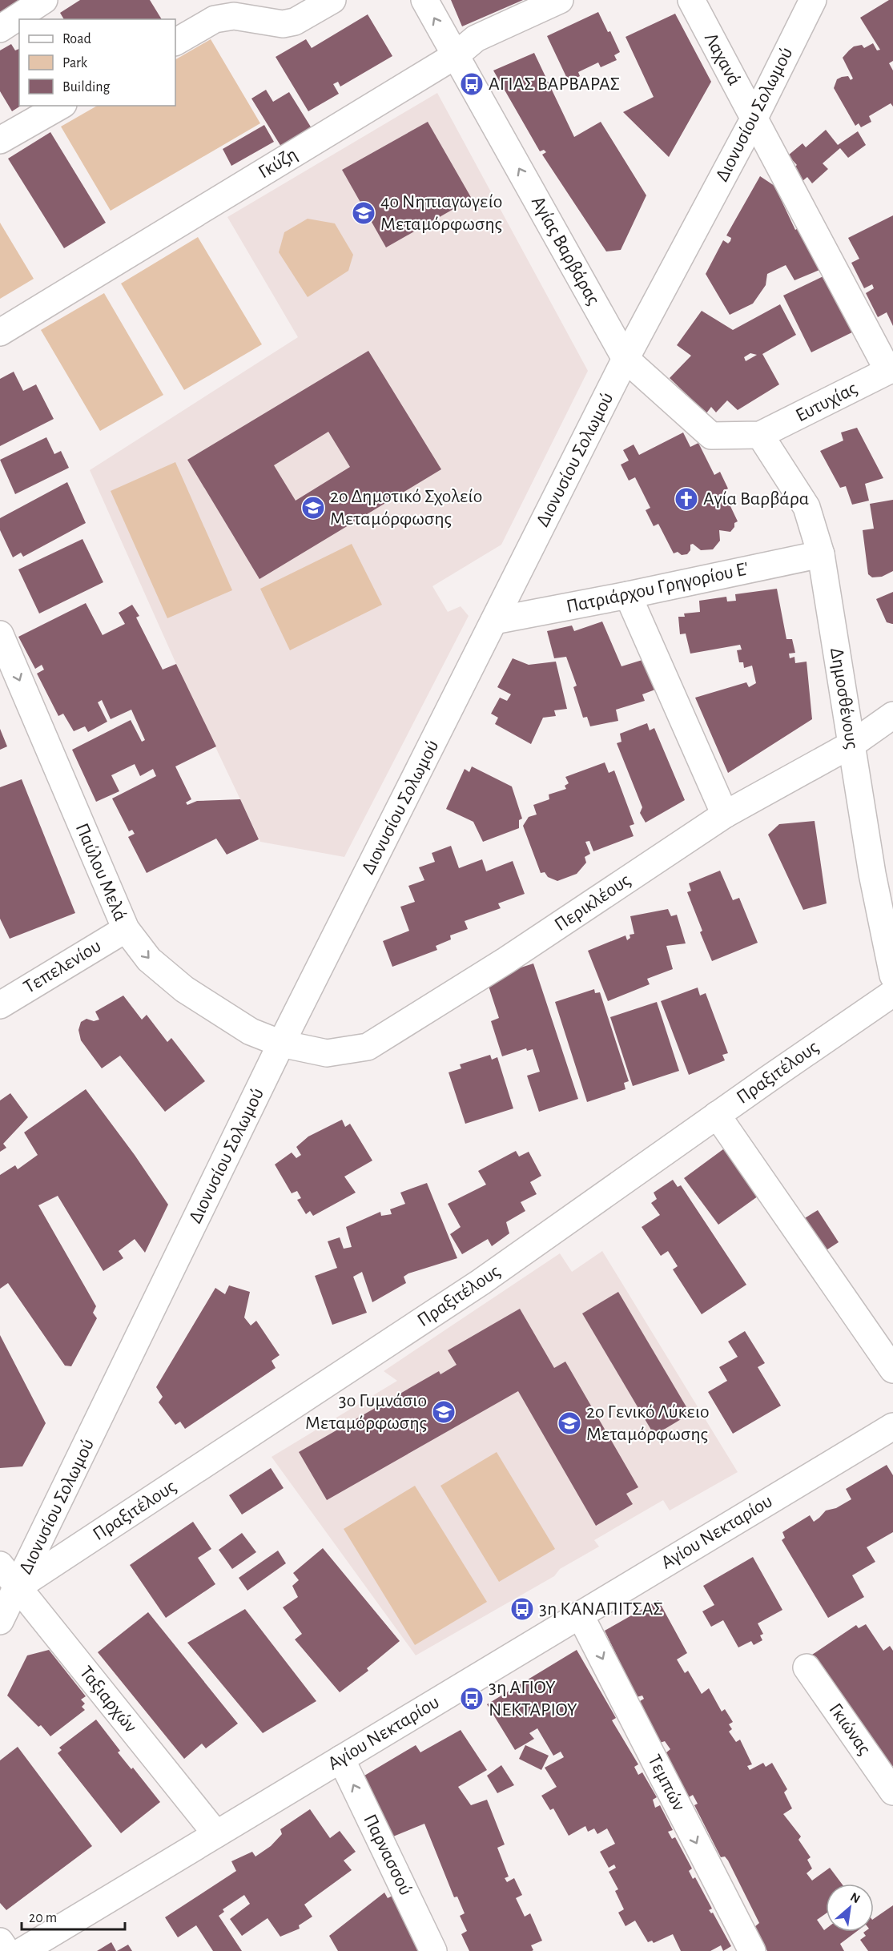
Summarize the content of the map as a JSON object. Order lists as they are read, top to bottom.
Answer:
{
  "streets": {
    "street": [
      "Λαχανά",
      "Διονυσίου Σολωμού",
      "Γκύζη",
      "Αγίας Βαρβάρας",
      "Ευτυχίας",
      "Πατριάρχου Γρηγορίου Ε'",
      "Δημοσθένους",
      "Παύλου Μελά",
      "Περικλέους",
      "Τεπελενίου",
      "Πραξιτέλους",
      "Αγίου Νεκταρίου",
      "Ταξιαρχών",
      "Γκιώνας",
      "Τεμπών",
      "Παρνασσού"
    ]
  },
  "crossings": [
    ["Λαχανά", "Διονυσίου Σολωμού"],
    ["Λαχανά", "Ευτυχίας"],
    ["Διονυσίου Σολωμού", "Αγίας Βαρβάρας"],
    ["Διονυσίου Σολωμού", "Πατριάρχου Γρηγορίου Ε'"],
    ["Διονυσίου Σολωμού", "Παύλου Μελά"],
    ["Διονυσίου Σολωμού", "Περικλέους"],
    ["Διονυσίου Σολωμού", "Πραξιτέλους"],
    ["Διονυσίου Σολωμού", "Ταξιαρχών"],
    ["Γκύζη", "Αγίας Βαρβάρας"],
    ["Αγίας Βαρβάρας", "Ευτυχίας"],
    ["Αγίας Βαρβάρας", "Δημοσθένους"],
    ["Ευτυχίας", "Δημοσθένους"],
    ["Πατριάρχου Γρηγορίου Ε'", "Δημοσθένους"],
    ["Δημοσθένους", "Περικλέους"],
    ["Παύλου Μελά", "Περικλέους"],
    ["Παύλου Μελά", "Τεπελενίου"],
    ["Πραξιτέλους", "Ταξιαρχών"],
    ["Αγίου Νεκταρίου", "Ταξιαρχών"],
    ["Αγίου Νεκταρίου", "Τεμπών"],
    ["Αγίου Νεκταρίου", "Παρνασσού"]
  ],
  "one_way": [
    "Αγίας Βαρβάρας",
    "Παύλου Μελά",
    "Τεμπών",
    "Παρνασσού"
  ],
  "places": {
    "bus stop": ["ΑΓΙΑΣ ΒΑΡΒΑΡΑΣ", "3η ΚΑΝΑΠΙΤΣΑΣ", "3η ΑΓΙΟΥ ΝΕΚΤΑΡΙΟΥ"],
    "school or university": [
      "4ο Νηπιαγωγείο Μεταμόρφωσης",
      "2ο Δημοτικό Σχολείο Μεταμόρφωσης",
      "3ο Γυμνάσιο Μεταμόρφωσης",
      "2ο Γενικό Λύκειο Μεταμόρφωσης"
    ],
    "church": ["Αγία Βαρβάρα"]
  },
  "legend": ["Road", "Park", "Building"],
  "scale_bar": "20 m",
  "north": "top right"
}
